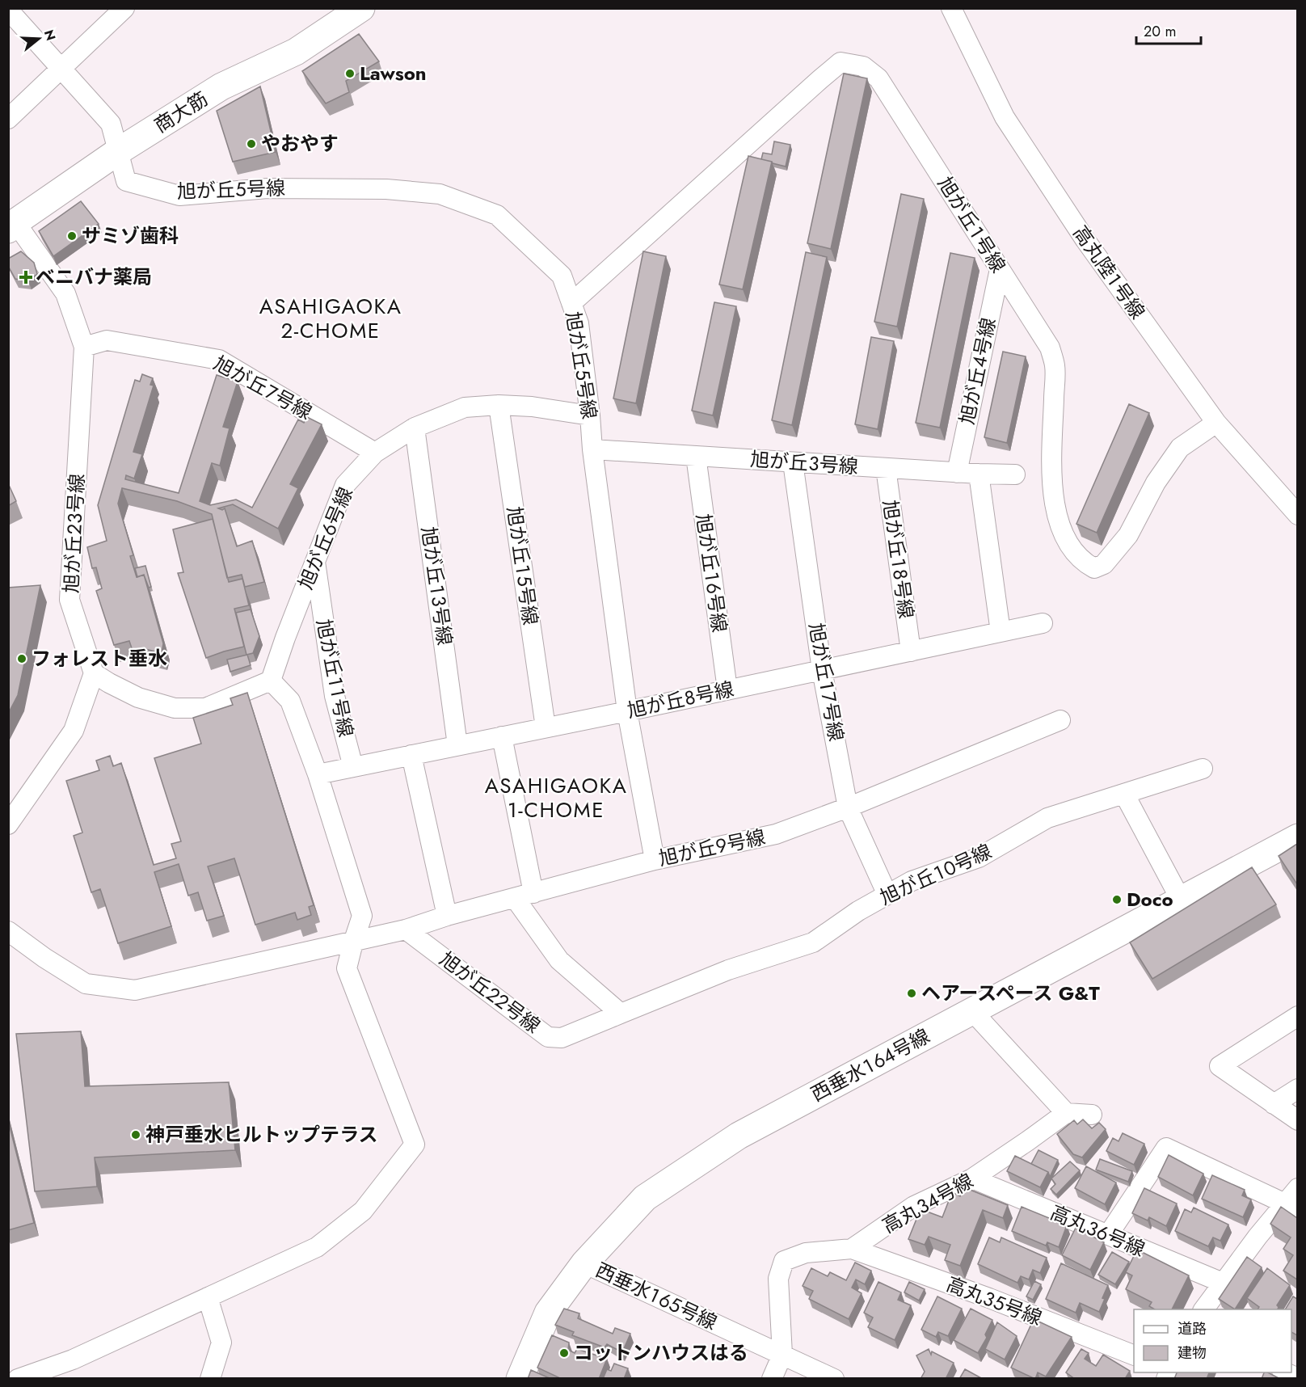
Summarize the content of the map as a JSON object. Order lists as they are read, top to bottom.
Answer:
{
  "streets": {
    "street": [
      "商大筋",
      "旭が丘５号線",
      "旭が丘１号線",
      "高丸陸１号線",
      "旭が丘４号線",
      "旭が丘７号線",
      "旭が丘３号線",
      "旭が丘２３号線",
      "旭が丘６号線",
      "旭が丘１８号線",
      "旭が丘１５号線",
      "旭が丘１６号線",
      "旭が丘１３号線",
      "旭が丘１１号線",
      "旭が丘１７号線",
      "旭が丘８号線",
      "旭が丘９号線",
      "旭が丘１０号線",
      "旭が丘２２号線",
      "西垂水１６４号線",
      "高丸３４号線",
      "高丸３６号線",
      "西垂水１６５号線",
      "高丸３５号線"
    ]
  },
  "crossings": [
    ["商大筋", "旭が丘５号線"],
    ["旭が丘５号線", "旭が丘１号線"],
    ["旭が丘５号線", "旭が丘３号線"],
    ["旭が丘５号線", "旭が丘６号線"],
    ["旭が丘５号線", "旭が丘８号線"],
    ["旭が丘５号線", "旭が丘９号線"],
    ["旭が丘１号線", "高丸陸１号線"],
    ["旭が丘１号線", "旭が丘４号線"],
    ["旭が丘４号線", "旭が丘３号線"],
    ["旭が丘７号線", "旭が丘２３号線"],
    ["旭が丘７号線", "旭が丘６号線"],
    ["旭が丘３号線", "旭が丘１８号線"],
    ["旭が丘３号線", "旭が丘１６号線"],
    ["旭が丘３号線", "旭が丘１７号線"],
    ["旭が丘６号線", "旭が丘１５号線"],
    ["旭が丘６号線", "旭が丘１３号線"],
    ["旭が丘６号線", "旭が丘１１号線"],
    ["旭が丘１８号線", "旭が丘８号線"],
    ["旭が丘１５号線", "旭が丘８号線"],
    ["旭が丘１６号線", "旭が丘８号線"],
    ["旭が丘１３号線", "旭が丘８号線"],
    ["旭が丘１１号線", "旭が丘８号線"],
    ["旭が丘１７号線", "旭が丘８号線"],
    ["旭が丘１７号線", "旭が丘９号線"],
    ["旭が丘１７号線", "旭が丘１０号線"],
    ["旭が丘９号線", "旭が丘２２号線"],
    ["旭が丘１０号線", "旭が丘２２号線"],
    ["西垂水１６４号線", "西垂水１６５号線"],
    ["高丸３４号線", "高丸３６号線"],
    ["高丸３４号線", "西垂水１６５号線"],
    ["高丸３４号線", "高丸３５号線"]
  ],
  "districts": ["ASAHIGAOKA 2-CHOME", "ASAHIGAOKA 1-CHOME"],
  "places": {
    "other": [
      "Lawson",
      "やおやす",
      "サミゾ歯科",
      "フォレスト垂水",
      "Doco",
      "ヘアースペース G&T",
      "神戸垂水ヒルトップテラス",
      "コットンハウスはる"
    ],
    "health": ["ベニバナ薬局"]
  },
  "legend": ["道路", "建物"],
  "scale_bar": "20 m",
  "north": "right"
}
